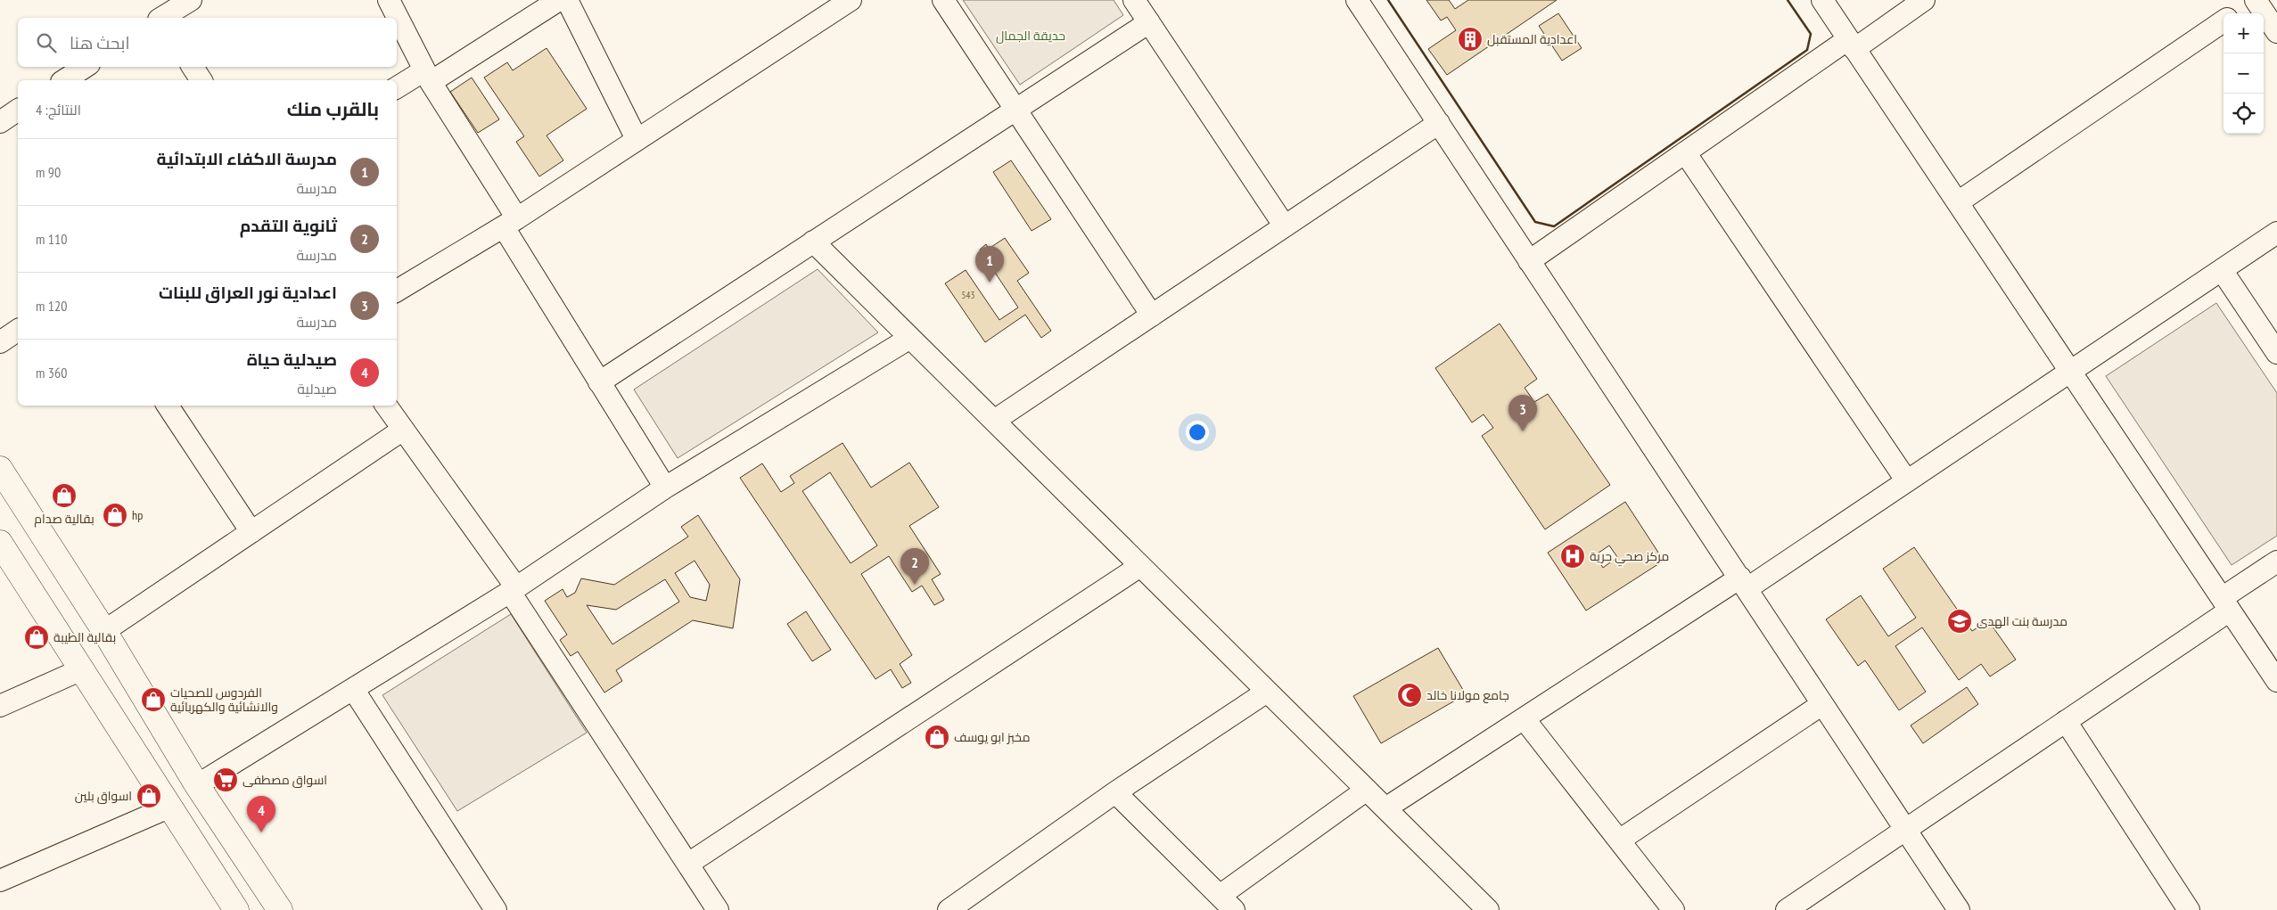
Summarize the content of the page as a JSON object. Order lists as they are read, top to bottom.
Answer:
{
  "parks": ["حديقة الجمال"],
  "places": {
    "building": ["اعدادية المستقبل"],
    "shop": [
      "بقالية صدام",
      "hp",
      "بقالية الطيبة",
      "الفردوس للصحيات والانشائية والكهربائية",
      "مخبز ابو يوسف",
      "اسواق بلين"
    ],
    "hospital": ["مركز صحي حرية"],
    "school or university": ["مدرسة بنت الهدی"],
    "mosque": ["جامع مولانا خالد"],
    "supermarket": ["اسواق مصطفى"]
  },
  "house_numbers": ["543"],
  "page": {
    "map_buttons": ["+", "−"],
    "search": "ابحث هنا",
    "heading": ["بالقرب منك", "النتائج: 4"],
    "list": [
      {
        "mark": "1",
        "name": "مدرسة الاكفاء الابتدائية",
        "note": "مدرسة",
        "value": "90 m"
      },
      {
        "mark": "2",
        "name": "ثانوية التقدم",
        "note": "مدرسة",
        "value": "110 m"
      },
      {
        "mark": "3",
        "name": "اعدادية نور العراق للبنات",
        "note": "مدرسة",
        "value": "120 m"
      },
      {
        "mark": "4",
        "name": "صيدلية حياة",
        "note": "صيدلية",
        "value": "360 m"
      }
    ],
    "pins": [
      "1",
      "3",
      "2",
      "4"
    ]
  }
}
